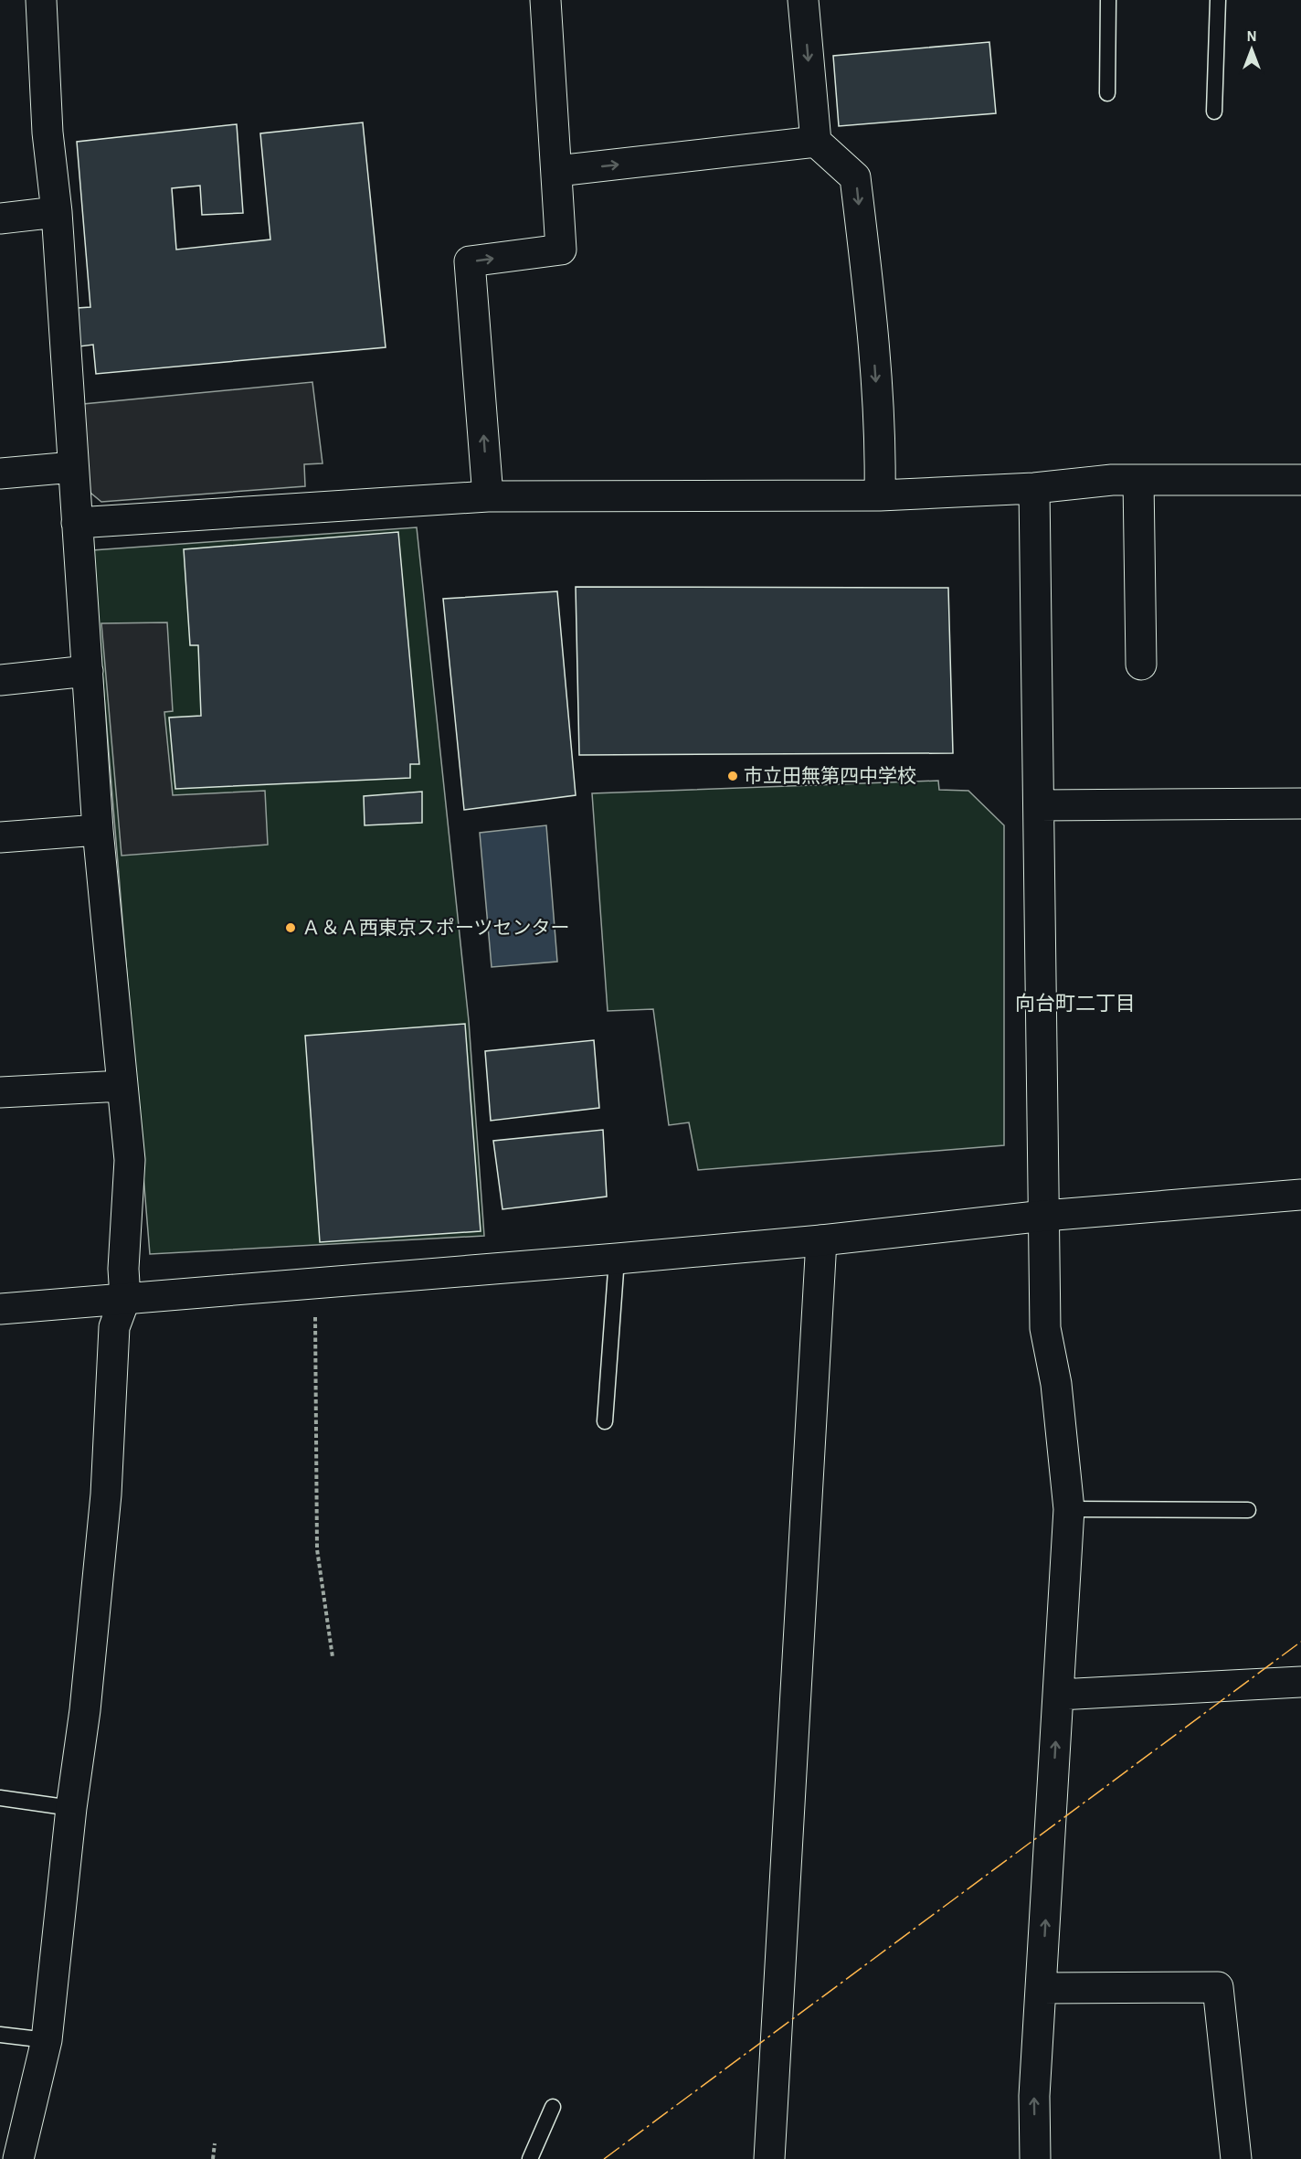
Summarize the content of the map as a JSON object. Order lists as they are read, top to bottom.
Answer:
{
  "districts": ["向台町二丁目"],
  "places": ["市立田無第四中学校", "Ａ＆Ａ西東京スポーツセンター"],
  "north": "top"
}
